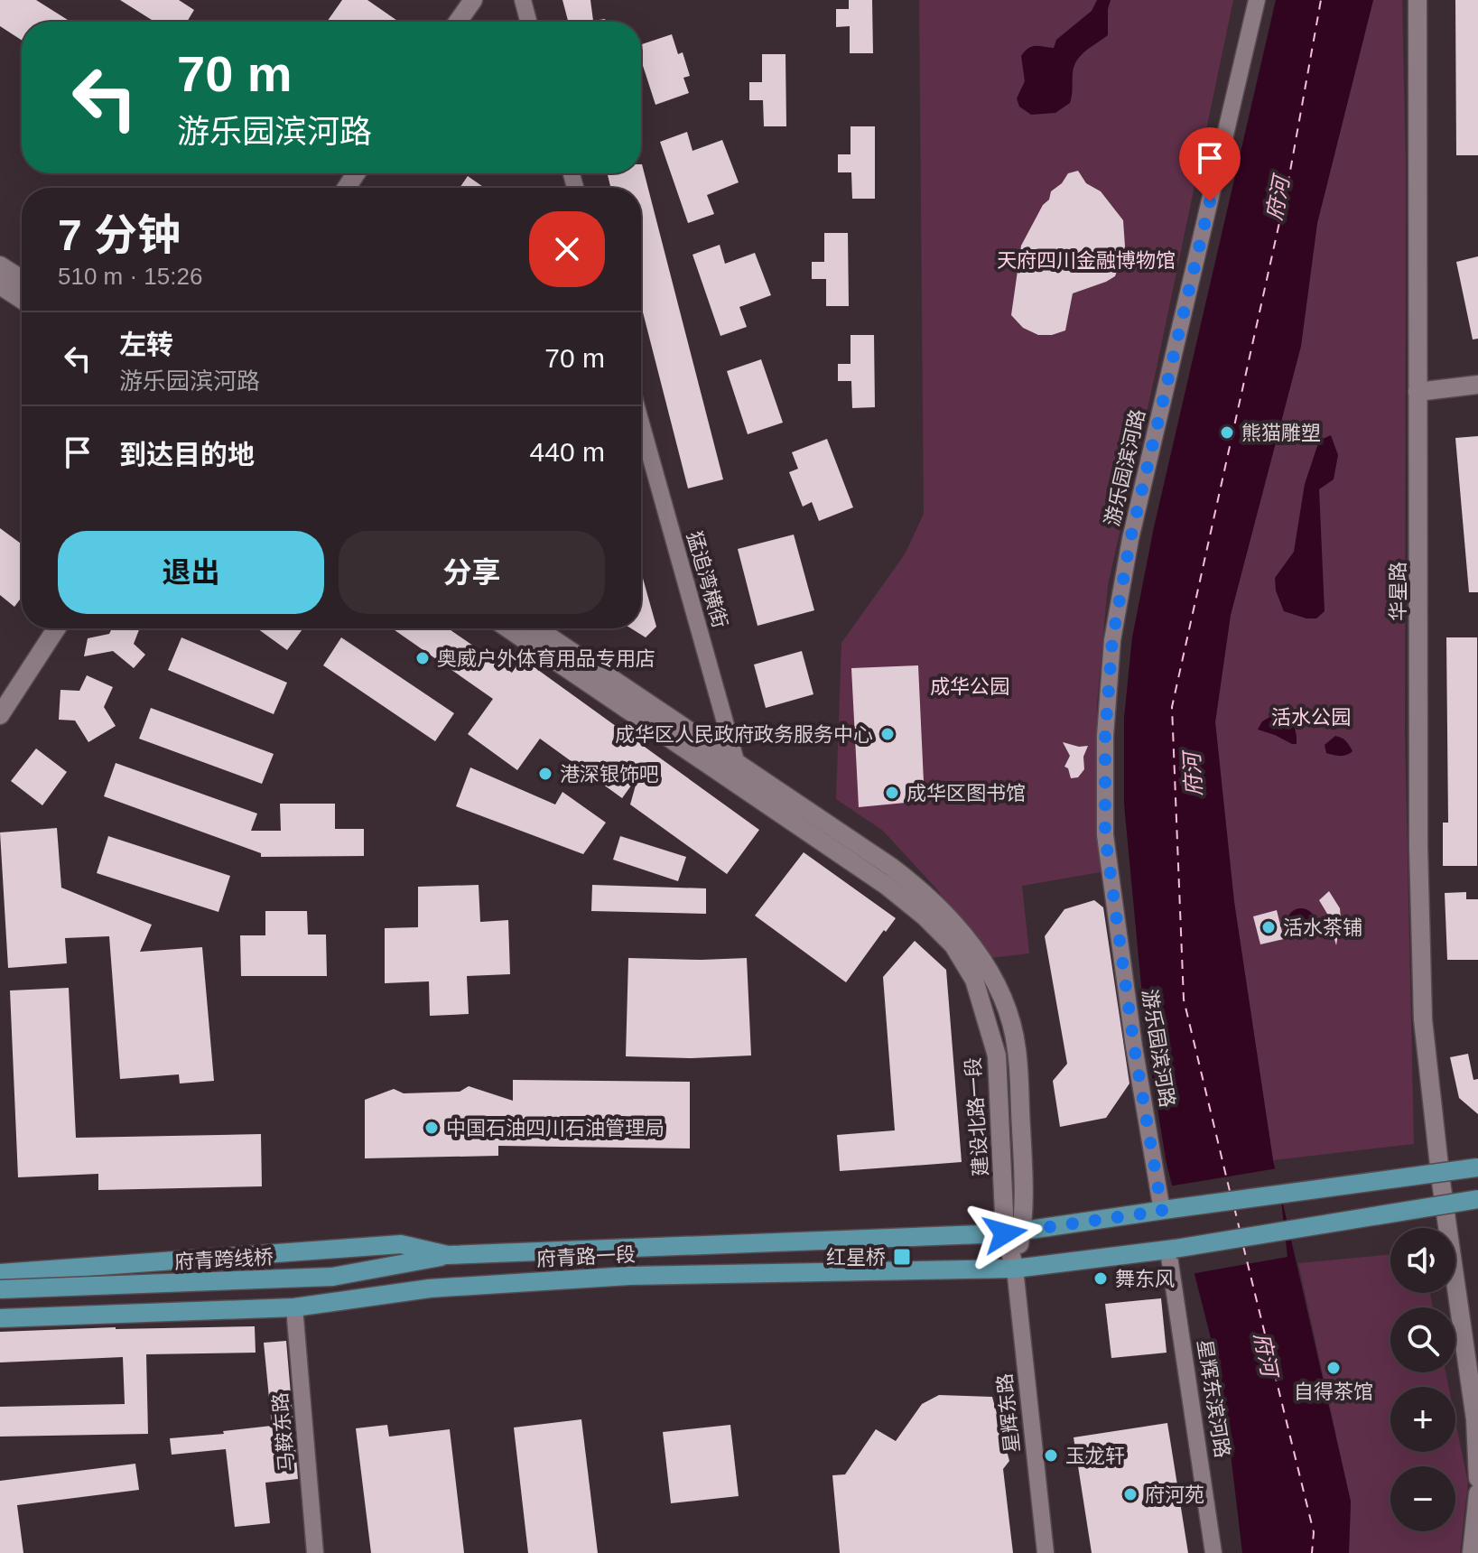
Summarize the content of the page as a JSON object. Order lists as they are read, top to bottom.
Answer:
{
  "streets": {
    "main road": ["府青路一段", "府青跨线桥"],
    "street": [
      "游乐园滨河路",
      "猛追湾横街",
      "华星路",
      "星辉东滨河路",
      "星辉东路",
      "马鞍东路"
    ]
  },
  "crossings": [
    ["游乐园滨河路", "府青路一段"],
    ["府青路一段", "府青跨线桥"],
    ["府青路一段", "星辉东滨河路"],
    ["府青路一段", "星辉东路"],
    ["府青路一段", "马鞍东路"]
  ],
  "water": ["府河"],
  "parks": ["天府四川金融博物馆", "成华公园", "活水公园"],
  "places": {
    "other": [
      "熊猫雕塑",
      "奥威户外体育用品专用店",
      "成华区人民政府政务服务中心",
      "港深银饰吧",
      "成华区图书馆",
      "活水茶铺",
      "中国石油四川石油管理局",
      "舞东风",
      "自得茶馆",
      "玉龙轩",
      "府河苑"
    ],
    "transit": ["红星桥"]
  },
  "page": {
    "turn": ["70 m", "游乐园滨河路"],
    "heading": ["7 分钟", "510 m · 15:26"],
    "list": [
      {
        "name": "左转",
        "note": "游乐园滨河路",
        "value": "70 m"
      },
      {
        "name": "到达目的地",
        "value": "440 m"
      }
    ],
    "buttons": ["退出", "分享"],
    "map_buttons": ["+", "−"]
  }
}
